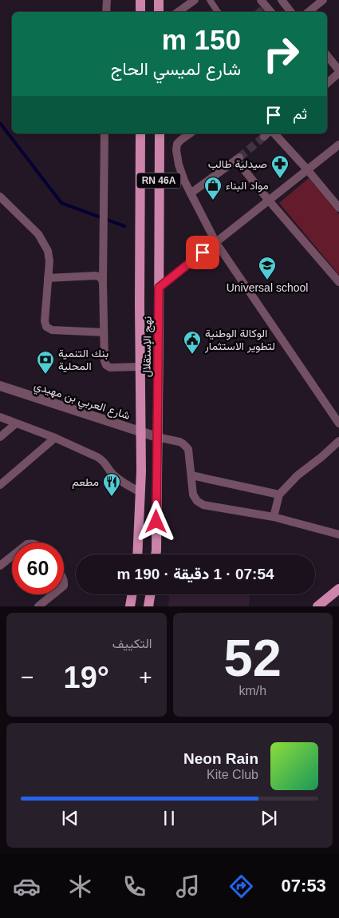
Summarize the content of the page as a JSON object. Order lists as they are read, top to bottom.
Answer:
{
  "streets": {
    "main road": ["RN 46A", "نهج الإستقلال"],
    "street": ["شارع العربي بن مهيدي"]
  },
  "crossings": [
    ["نهج الإستقلال", "شارع العربي بن مهيدي"]
  ],
  "places": {
    "pharmacy": ["صيدلية طالب"],
    "shop": ["مواد البناء"],
    "school or university": ["Universal school"],
    "public building": ["الوكالة الوطنية لتطوير الاستثمار"],
    "bank": ["بنك التنمية المحلية"],
    "restaurant": ["مطعم"]
  },
  "page": {
    "turn": ["150 m", "شارع لميسي الحاج"],
    "then": "ثم",
    "limit": "60",
    "trip": "07:54 · 1 دقيقة · 190 m",
    "tile": [
      ["52", "km/h"],
      "التكييف"
    ],
    "heat": ["−", "19°", "+"],
    "song": ["Neon Rain", "Kite Club"],
    "tabs": "07:53"
  }
}
